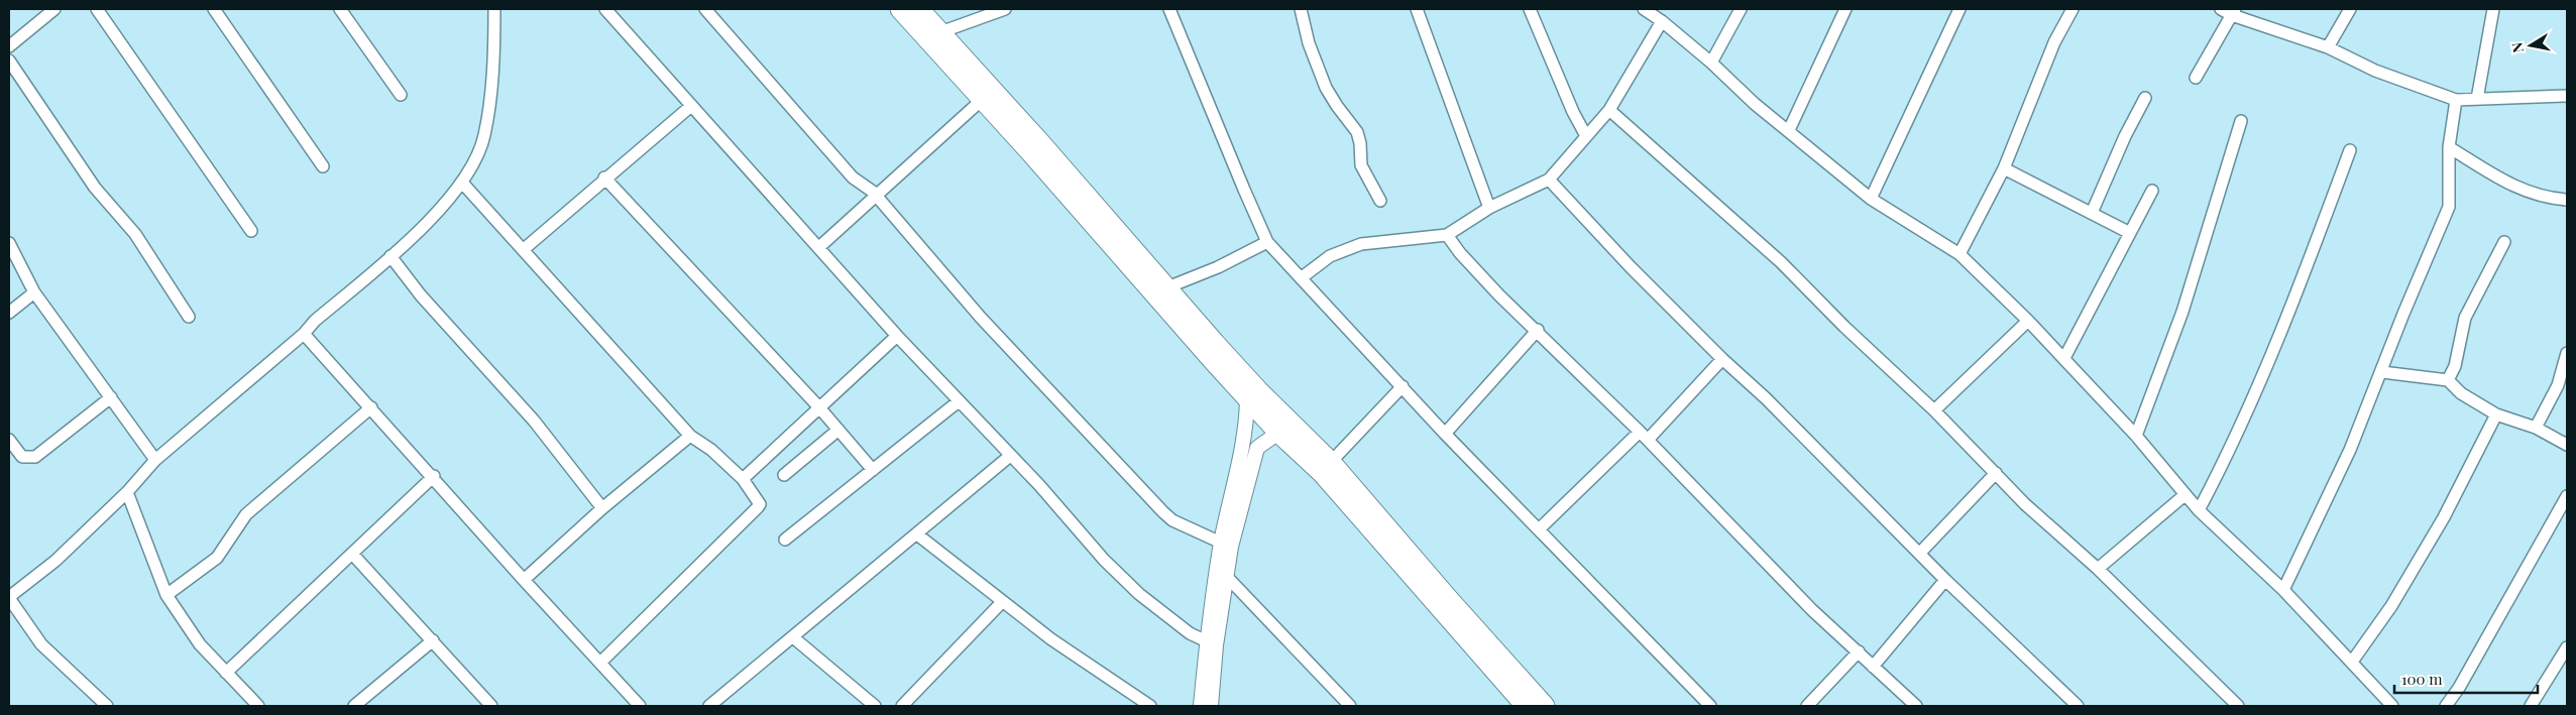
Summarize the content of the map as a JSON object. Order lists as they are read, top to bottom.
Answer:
{
  "scale_bar": "100 m",
  "north": "left"
}
